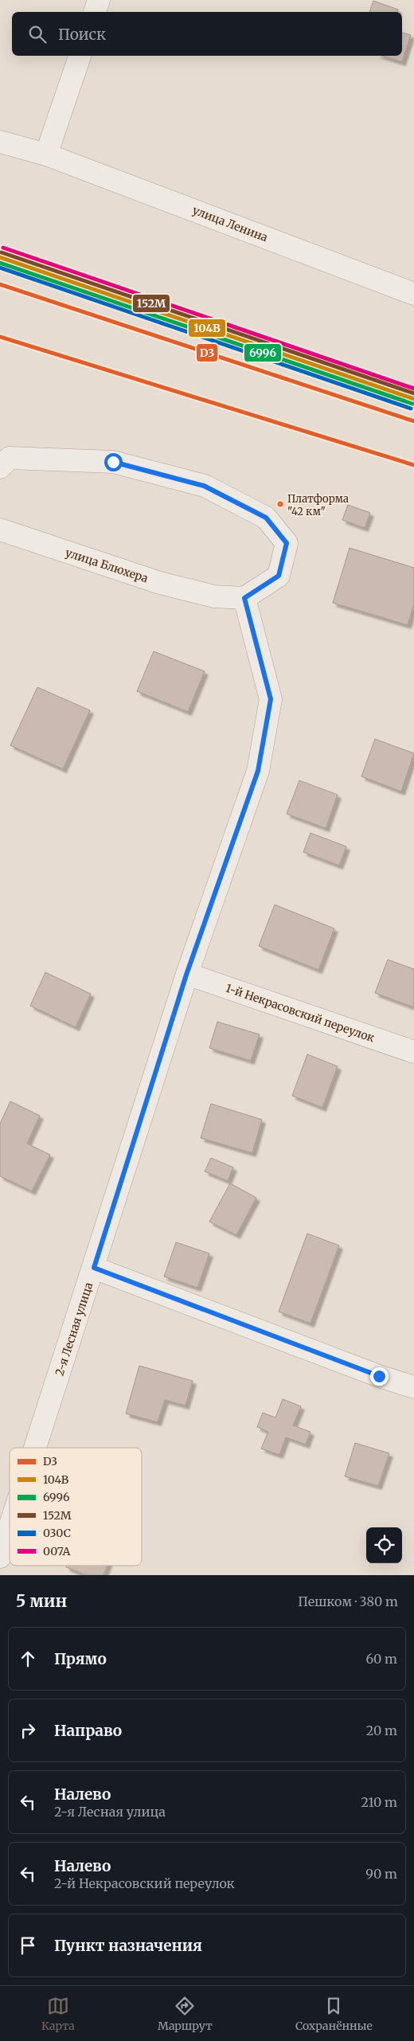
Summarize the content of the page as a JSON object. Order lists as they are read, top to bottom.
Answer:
{
  "streets": {
    "street": [
      "улица Ленина",
      "улица Блюхера",
      "1-й Некрасовский переулок",
      "2-я Лесная улица"
    ]
  },
  "crossings": [
    ["улица Блюхера", "2-я Лесная улица"],
    ["1-й Некрасовский переулок", "2-я Лесная улица"]
  ],
  "places": ["Платформа \"42 км\""],
  "lines": [
    "transit line 007А",
    "transit line 152М",
    "transit line 104В",
    "transit line 6996",
    "transit line 030C",
    "transit line D3"
  ],
  "legend": [
    "D3",
    "104В",
    "6996",
    "152М",
    "030C",
    "007А"
  ],
  "page": {
    "search": "Поиск",
    "heading": ["5 мин", "Пешком · 380 m"],
    "list": [
      ["Прямо", "60 m"],
      ["Направо", "20 m"],
      ["Налево", "2-я Лесная улица", "210 m"],
      ["Налево", "2-й Некрасовский переулок", "90 m"],
      "Пункт назначения"
    ],
    "nav": ["Карта", "Маршрут", "Сохранённые"]
  }
}
